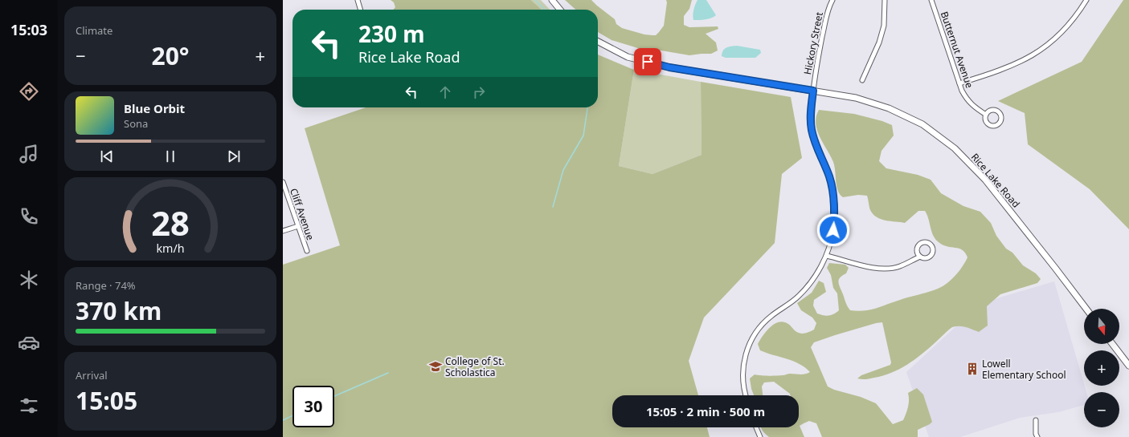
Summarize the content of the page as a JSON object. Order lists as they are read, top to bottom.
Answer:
{
  "streets": {
    "main road": ["Rice Lake Road"],
    "street": ["Hickory Street", "Butternut Avenue", "Cliff Avenue"]
  },
  "crossings": [
    ["Hickory Street", "Rice Lake Road"]
  ],
  "places": {
    "school or university": ["College of St. Scholastica"],
    "building": ["Lowell Elementary School"]
  },
  "north": "bottom",
  "page": {
    "tabs": "15:03",
    "tile": [
      "Climate",
      ["Range · 74%", "370 km"],
      ["Arrival", "15:05"]
    ],
    "turn": ["230 m", "Rice Lake Road"],
    "heat": ["−", "20°", "+"],
    "song": ["Blue Orbit", "Sona"],
    "map_buttons": ["+", "−"],
    "limit": "30",
    "trip": "15:05 · 2 min · 500 m",
    "gauge": ["28", "km/h"]
  }
}
